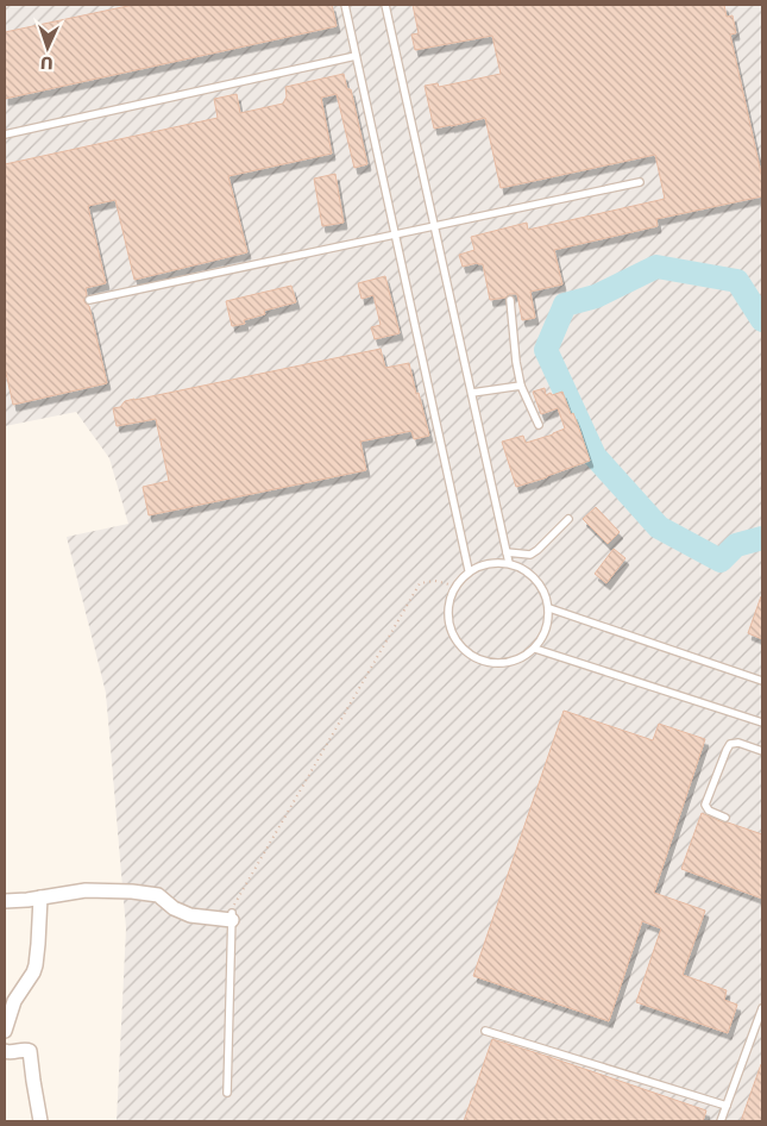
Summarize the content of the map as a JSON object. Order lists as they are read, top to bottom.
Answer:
{
  "north": "bottom"
}
